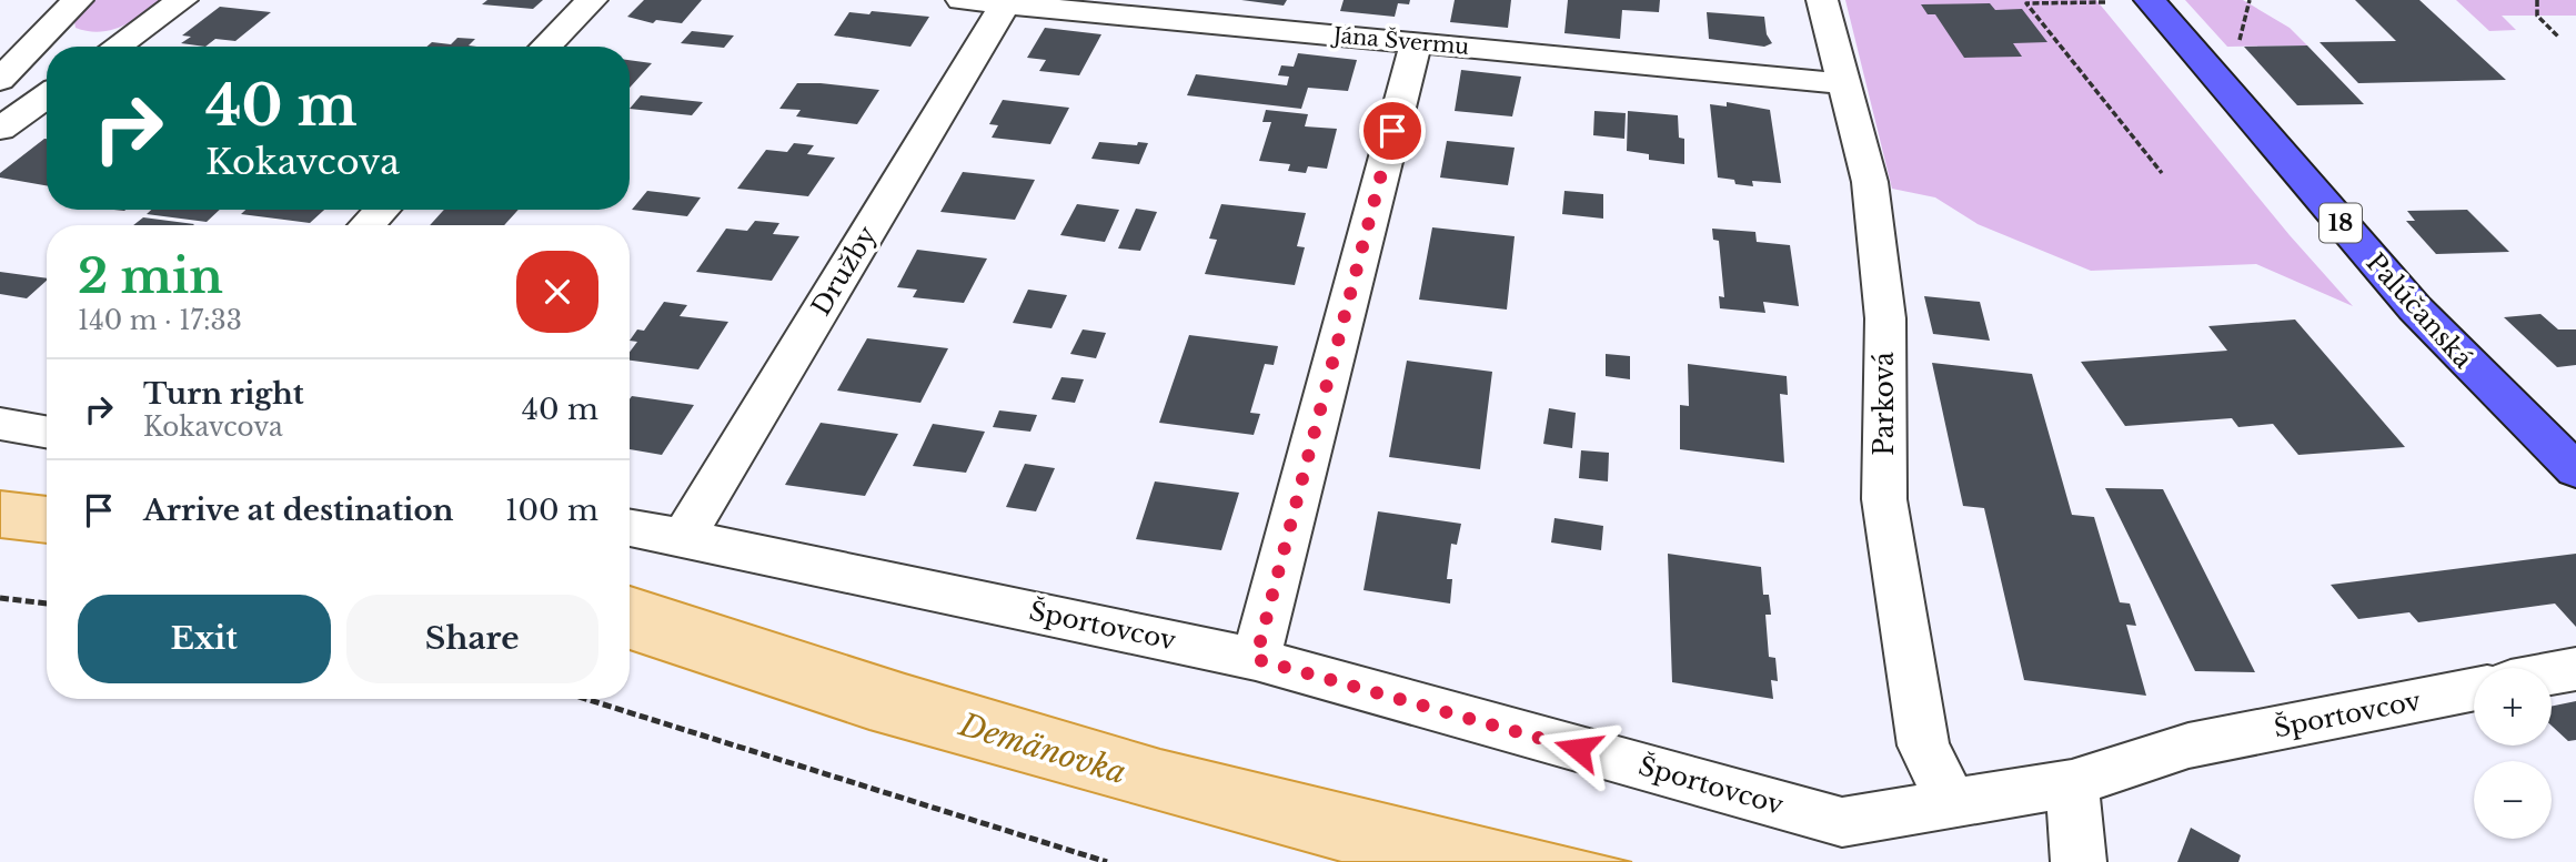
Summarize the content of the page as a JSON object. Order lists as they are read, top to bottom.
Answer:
{
  "streets": {
    "main road": ["18", "Palúčanská"],
    "street": [
      "Jána Švermu",
      "Družby",
      "Parková",
      "Športovcov"
    ]
  },
  "crossings": [
    ["Jána Švermu", "Družby"],
    ["Jána Švermu", "Parková"],
    ["Družby", "Športovcov"],
    ["Parková", "Športovcov"]
  ],
  "water": ["Demänovka"],
  "page": {
    "turn": ["40 m", "Kokavcova"],
    "heading": ["2 min", "140 m · 17:33"],
    "list": [
      {
        "name": "Turn right",
        "note": "Kokavcova",
        "value": "40 m"
      },
      {
        "name": "Arrive at destination",
        "value": "100 m"
      }
    ],
    "buttons": ["Exit", "Share"],
    "map_buttons": ["+", "−"]
  }
}
